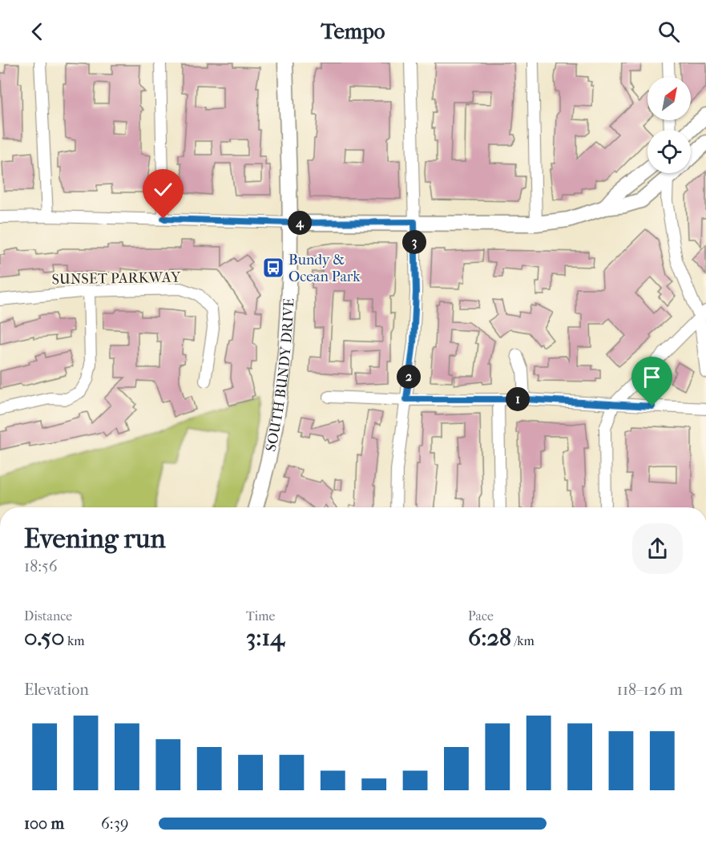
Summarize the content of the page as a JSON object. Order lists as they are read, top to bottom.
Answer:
{
  "streets": {
    "main road": ["SOUTH BUNDY DRIVE"],
    "street": ["SUNSET PARKWAY"]
  },
  "places": {
    "bus stop": ["Bundy & Ocean Park"]
  },
  "north": "top right",
  "page": {
    "header": "Tempo",
    "pins": [
      "4",
      "3",
      "2",
      "1"
    ],
    "heading": ["Evening run", "18:56"],
    "stats": [
      ["Distance", "0.50 km"],
      ["Time", "3:14"],
      ["Pace", "6:28 /km"]
    ],
    "chart": ["Elevation", "118–126 m"],
    "list": [
      {
        "name": "100 m",
        "note": "6:39"
      }
    ]
  }
}
